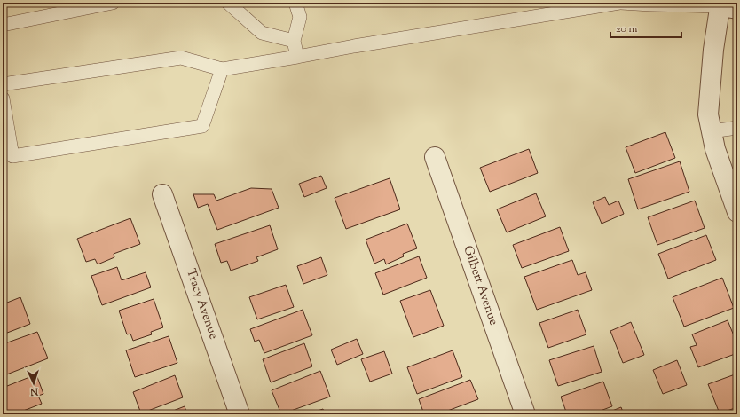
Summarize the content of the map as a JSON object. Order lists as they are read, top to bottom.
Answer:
{
  "streets": {
    "street": ["Gilbert Avenue", "Tracy Avenue"]
  },
  "scale_bar": "20 m",
  "north": "bottom"
}
